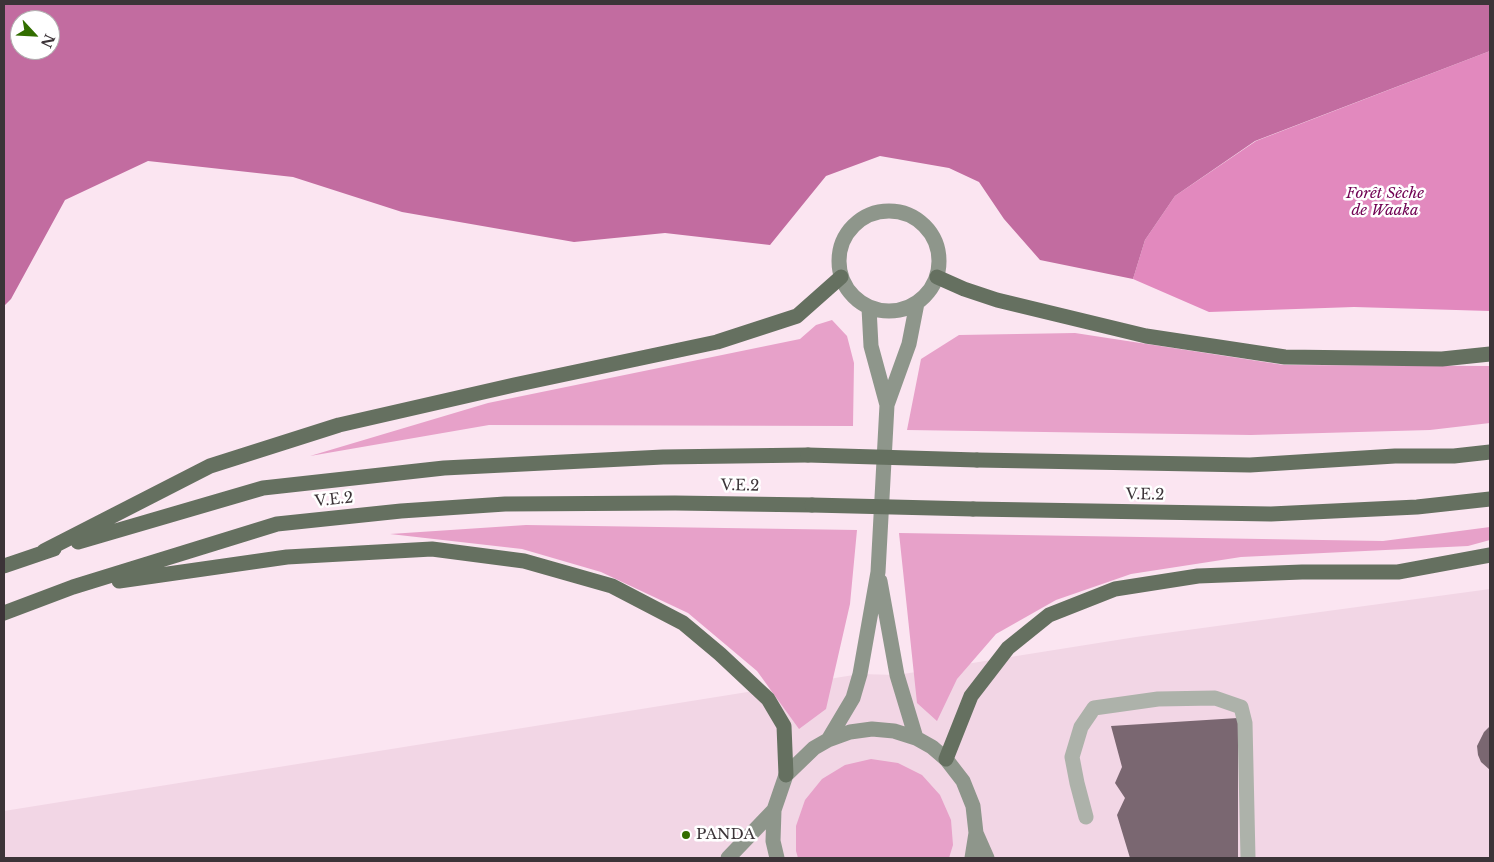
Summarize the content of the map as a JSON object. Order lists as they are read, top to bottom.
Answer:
{
  "streets": {
    "highway": ["V.E.2"]
  },
  "parks": ["Forêt Sèche de Waaka"],
  "places": ["PANDA"],
  "north": "bottom right"
}
